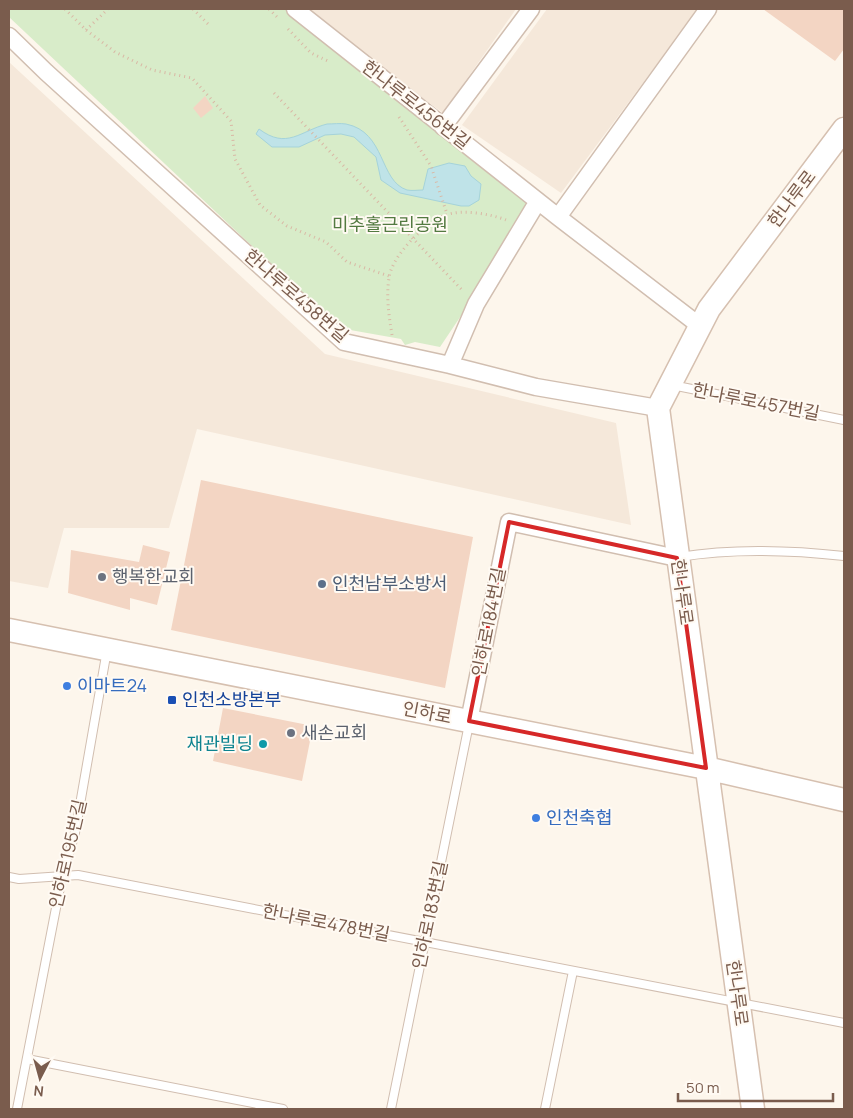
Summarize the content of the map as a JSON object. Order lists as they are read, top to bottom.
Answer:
{
  "streets": {
    "main road": ["한나루로", "인하로"],
    "street": ["한나루로456번길", "한나루로458번길", "인하로184번길"],
    "lane": [
      "한나루로457번길",
      "인하로195번길",
      "인하로183번길",
      "한나루로478번길"
    ]
  },
  "crossings": [
    ["한나루로456번길", "한나루로"],
    ["한나루로", "한나루로458번길"],
    ["한나루로", "한나루로457번길"],
    ["한나루로", "인하로184번길"],
    ["한나루로", "인하로"],
    ["한나루로", "한나루로478번길"],
    ["인하로184번길", "인하로"],
    ["인하로184번길", "인하로183번길"],
    ["인하로", "인하로195번길"],
    ["인하로", "인하로183번길"],
    ["인하로195번길", "한나루로478번길"],
    ["인하로183번길", "한나루로478번길"]
  ],
  "parks": ["미추홀근린공원"],
  "places": {
    "other": [
      "행복한교회",
      "인천남부소방서",
      "이마트24",
      "새손교회",
      "재관빌딩",
      "인천축협"
    ],
    "transit": ["인천소방본부"]
  },
  "scale_bar": "50 m",
  "north": "bottom"
}
